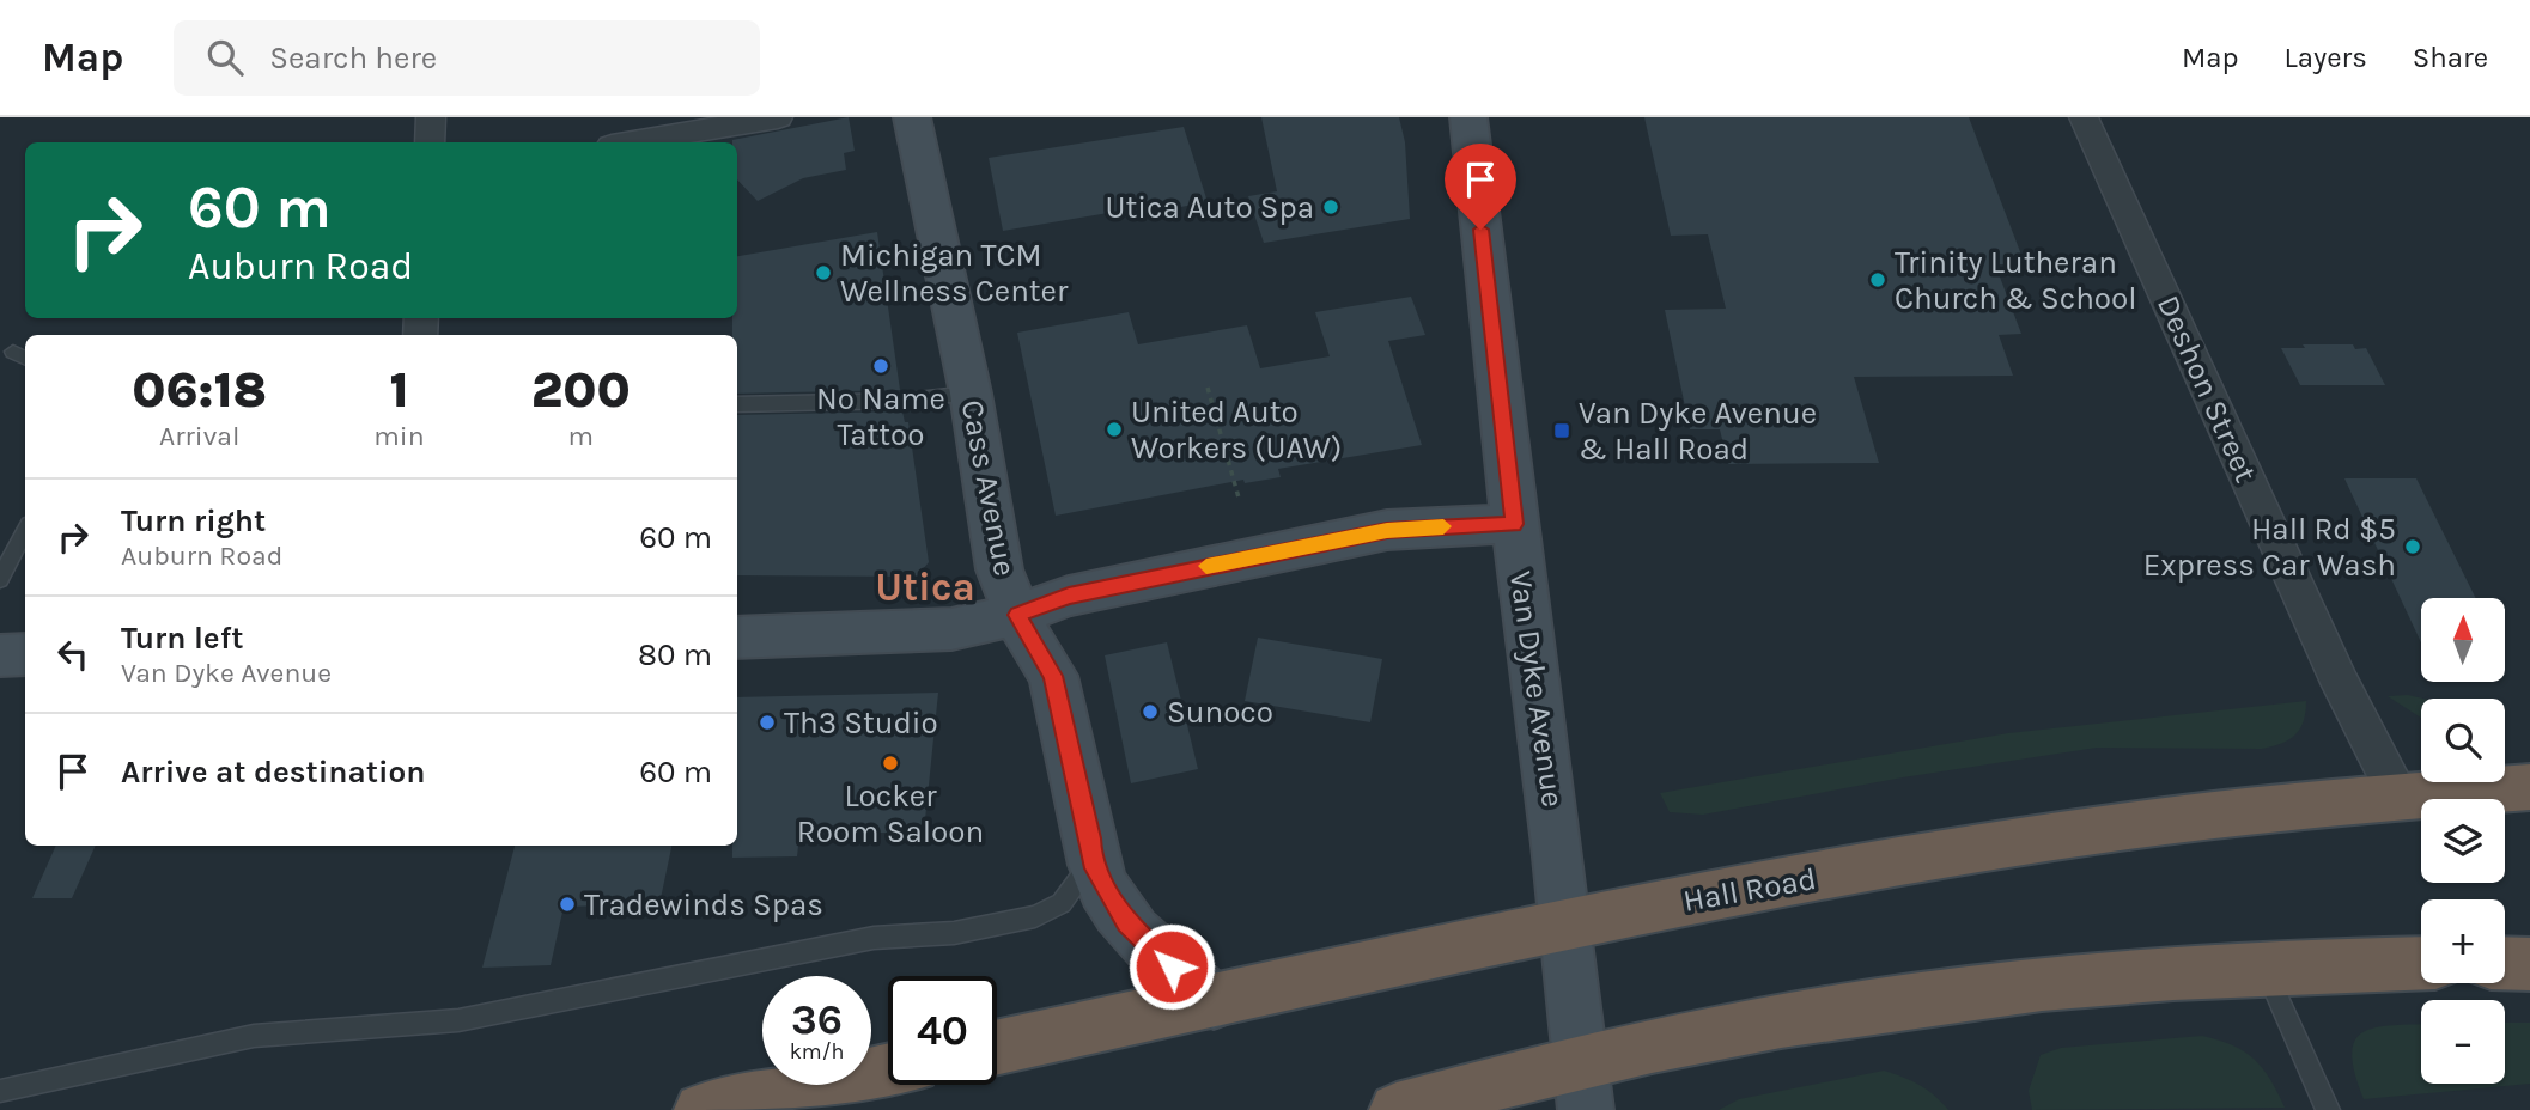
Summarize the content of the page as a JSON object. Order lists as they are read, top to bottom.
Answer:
{
  "streets": {
    "highway": ["Hall Road"],
    "street": ["Deshon Street", "Cass Avenue", "Van Dyke Avenue"]
  },
  "crossings": [
    ["Deshon Street", "Hall Road"],
    ["Cass Avenue", "Hall Road"],
    ["Van Dyke Avenue", "Hall Road"]
  ],
  "districts": ["Utica"],
  "places": {
    "other": [
      "Utica Auto Spa",
      "Michigan TCM Wellness Center",
      "Trinity Lutheran Church & School",
      "No Name Tattoo",
      "United Auto Workers (UAW)",
      "Hall Rd $5 Express Car Wash",
      "Sunoco",
      "Th3 Studio",
      "Locker Room Saloon",
      "Tradewinds Spas"
    ],
    "transit": ["Van Dyke Avenue & Hall Road"]
  },
  "north": "top",
  "page": {
    "header": "Map",
    "search": "Search here",
    "nav": ["Map", "Layers", "Share"],
    "turn": ["60 m", "Auburn Road"],
    "eta": [
      "06:18",
      "Arrival",
      "1",
      "min",
      "200",
      "m"
    ],
    "list": [
      {
        "name": "Turn right",
        "note": "Auburn Road",
        "value": "60 m"
      },
      {
        "name": "Turn left",
        "note": "Van Dyke Avenue",
        "value": "80 m"
      },
      {
        "name": "Arrive at destination",
        "value": "60 m"
      }
    ],
    "map_buttons": ["+", "−"],
    "speed": "36 km/h",
    "limit": "40"
  }
}
